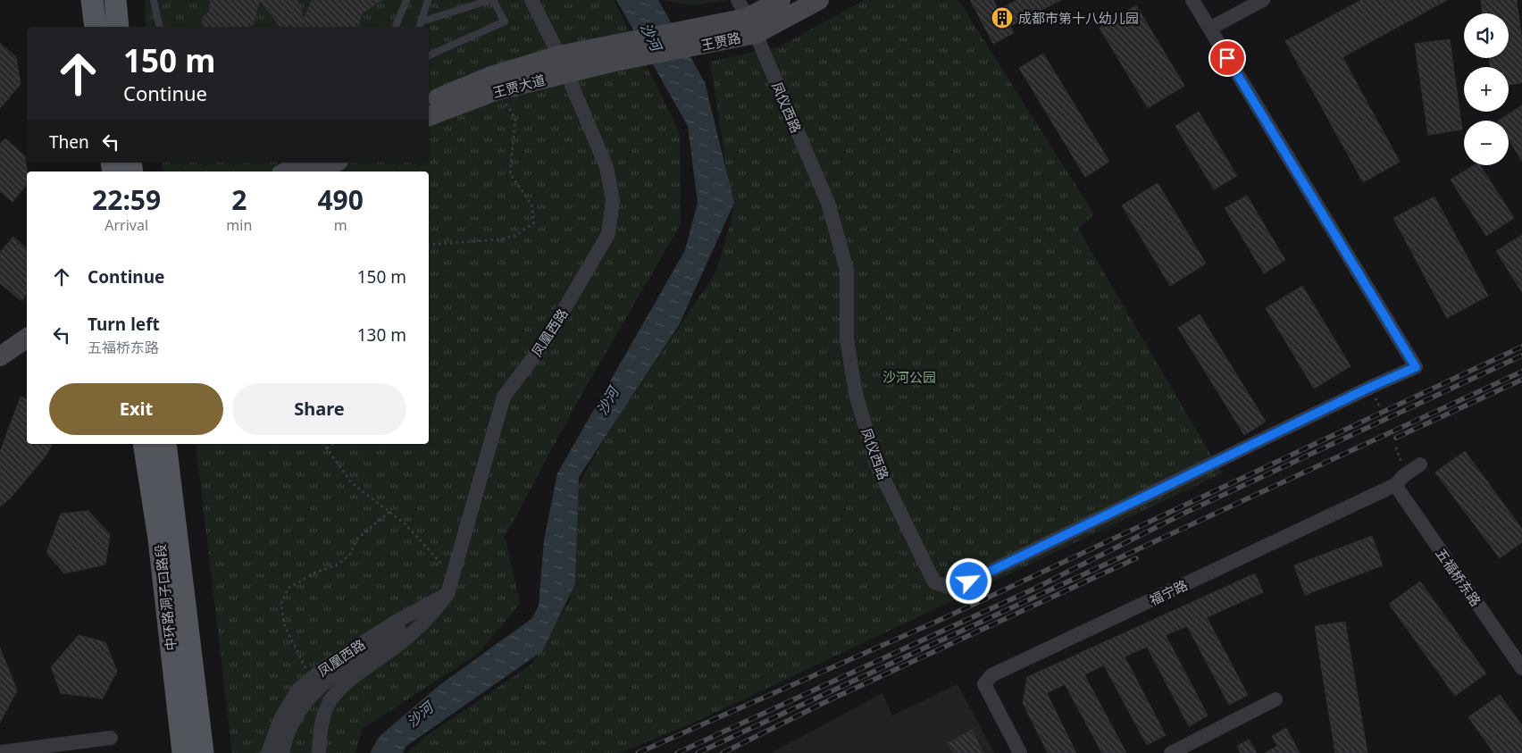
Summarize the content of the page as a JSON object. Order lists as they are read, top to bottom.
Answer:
{
  "streets": {
    "main road": ["王贾路", "王贾大道", "中环路洞子口路段"],
    "street": [
      "凤仪西路",
      "凤凰西路",
      "五福桥东路",
      "福宁路"
    ]
  },
  "crossings": [
    ["王贾路", "王贾大道"],
    ["王贾路", "凤仪西路"],
    ["王贾大道", "凤凰西路"],
    ["五福桥东路", "福宁路"]
  ],
  "water": ["沙河"],
  "parks": ["沙河公园"],
  "places": {
    "building": ["成都市第十八幼儿园"]
  },
  "page": {
    "map_buttons": ["+", "−"],
    "turn": ["150 m", "Continue"],
    "then": "Then",
    "eta": [
      "22:59",
      "Arrival",
      "2",
      "min",
      "490",
      "m"
    ],
    "list": [
      {
        "name": "Continue",
        "value": "150 m"
      },
      {
        "name": "Turn left",
        "note": "五福桥东路",
        "value": "130 m"
      }
    ],
    "buttons": ["Exit", "Share"]
  }
}
